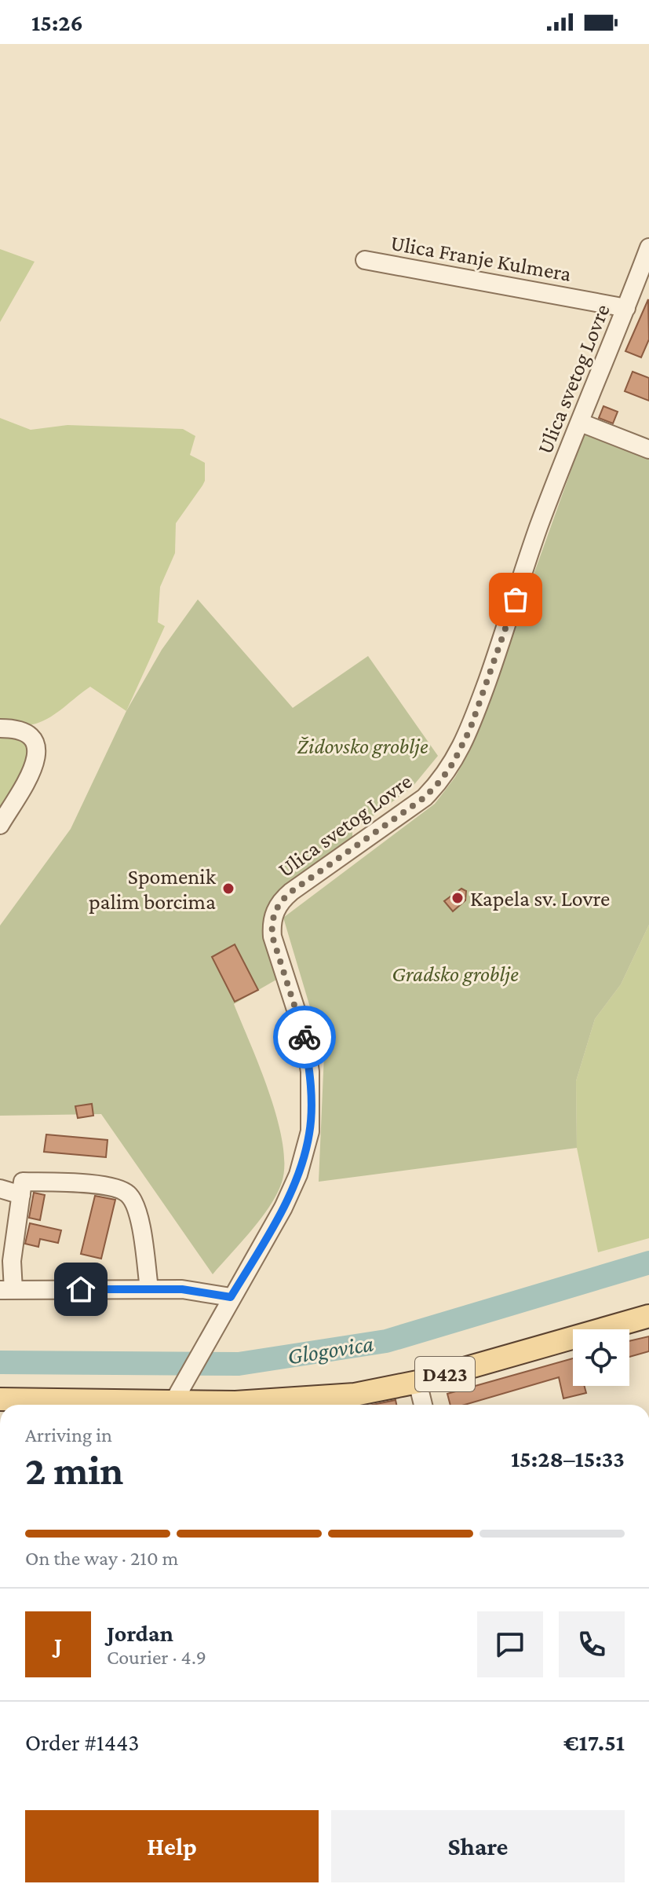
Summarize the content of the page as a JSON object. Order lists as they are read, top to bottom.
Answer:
{
  "streets": {
    "main road": ["D423"],
    "street": ["Ulica Franje Kulmera", "Ulica svetog Lovre"]
  },
  "crossings": [
    ["Ulica Franje Kulmera", "Ulica svetog Lovre"],
    ["Ulica svetog Lovre", "D423"]
  ],
  "water": ["Glogovica"],
  "parks": ["Židovsko groblje", "Gradsko groblje"],
  "places": ["Spomenik palim borcima", "Kapela sv. Lovre"],
  "page": {
    "status": "15:26",
    "heading": ["2 min", "Arriving in", "15:28–15:33"],
    "panel": [
      "Jordan",
      "Courier · 4.9",
      "Order #1443",
      "€17.51"
    ],
    "bar": "On the way · 210 m",
    "round": "J",
    "buttons": ["Help", "Share"]
  }
}
